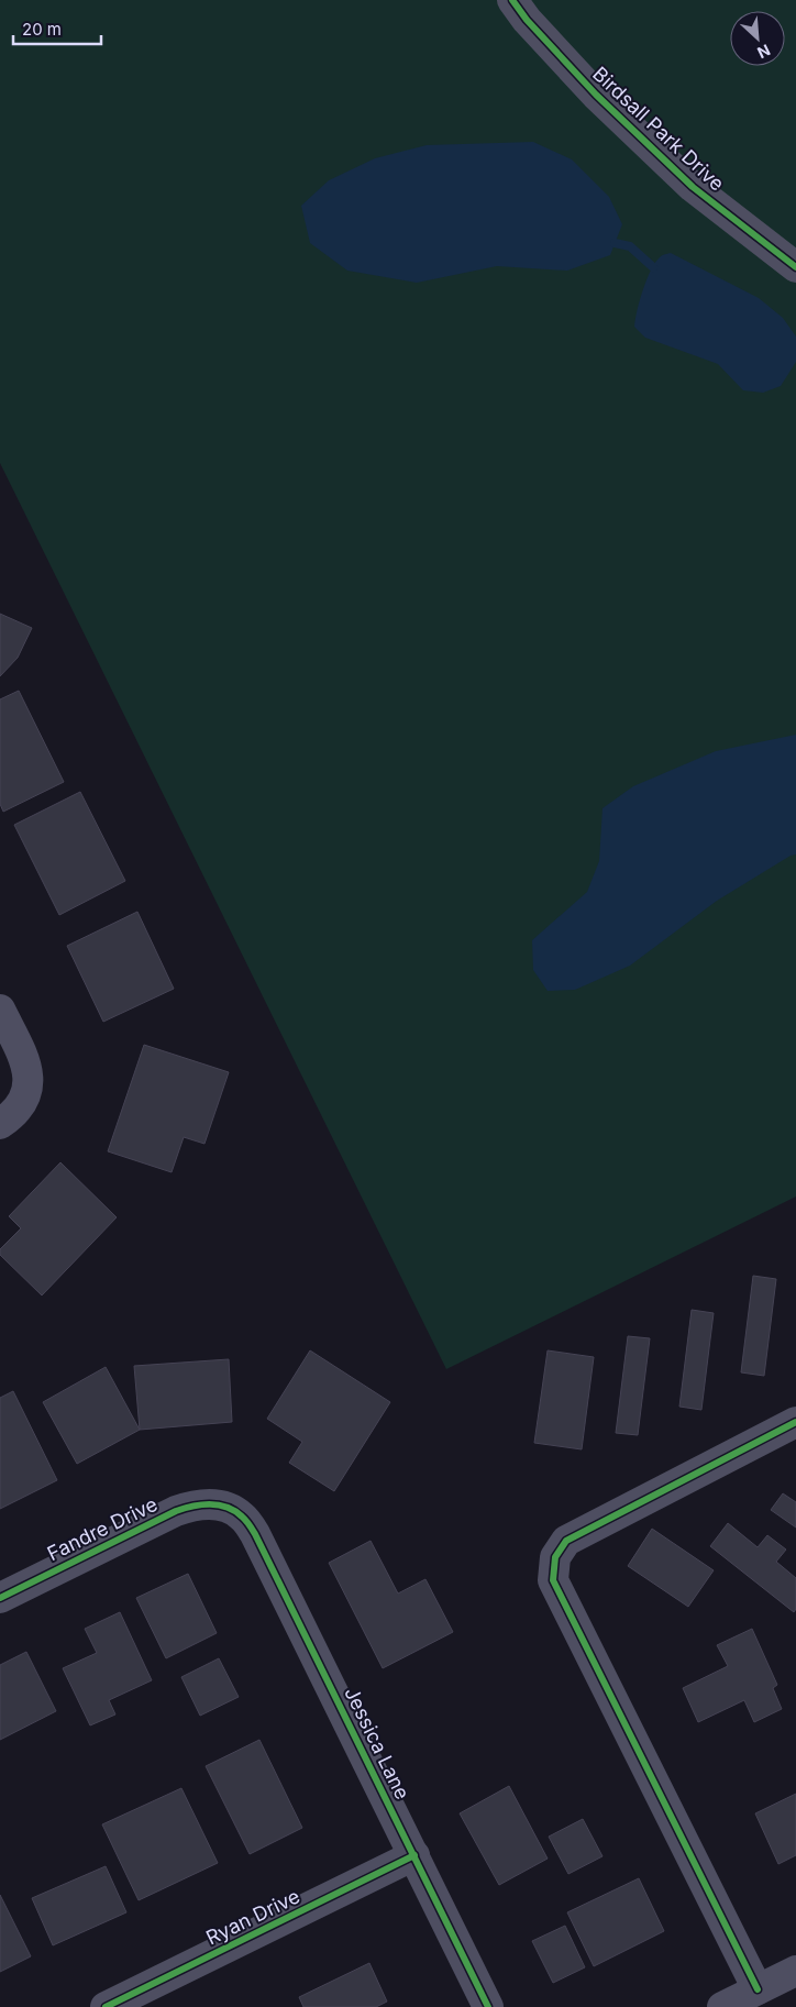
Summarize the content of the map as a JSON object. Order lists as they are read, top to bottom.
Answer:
{
  "streets": {
    "street": [
      "Birdsall Park Drive",
      "Fandre Drive",
      "Jessica Lane",
      "Ryan Drive"
    ]
  },
  "crossings": [
    ["Fandre Drive", "Jessica Lane"],
    ["Jessica Lane", "Ryan Drive"]
  ],
  "scale_bar": "20 m",
  "north": "bottom right"
}
